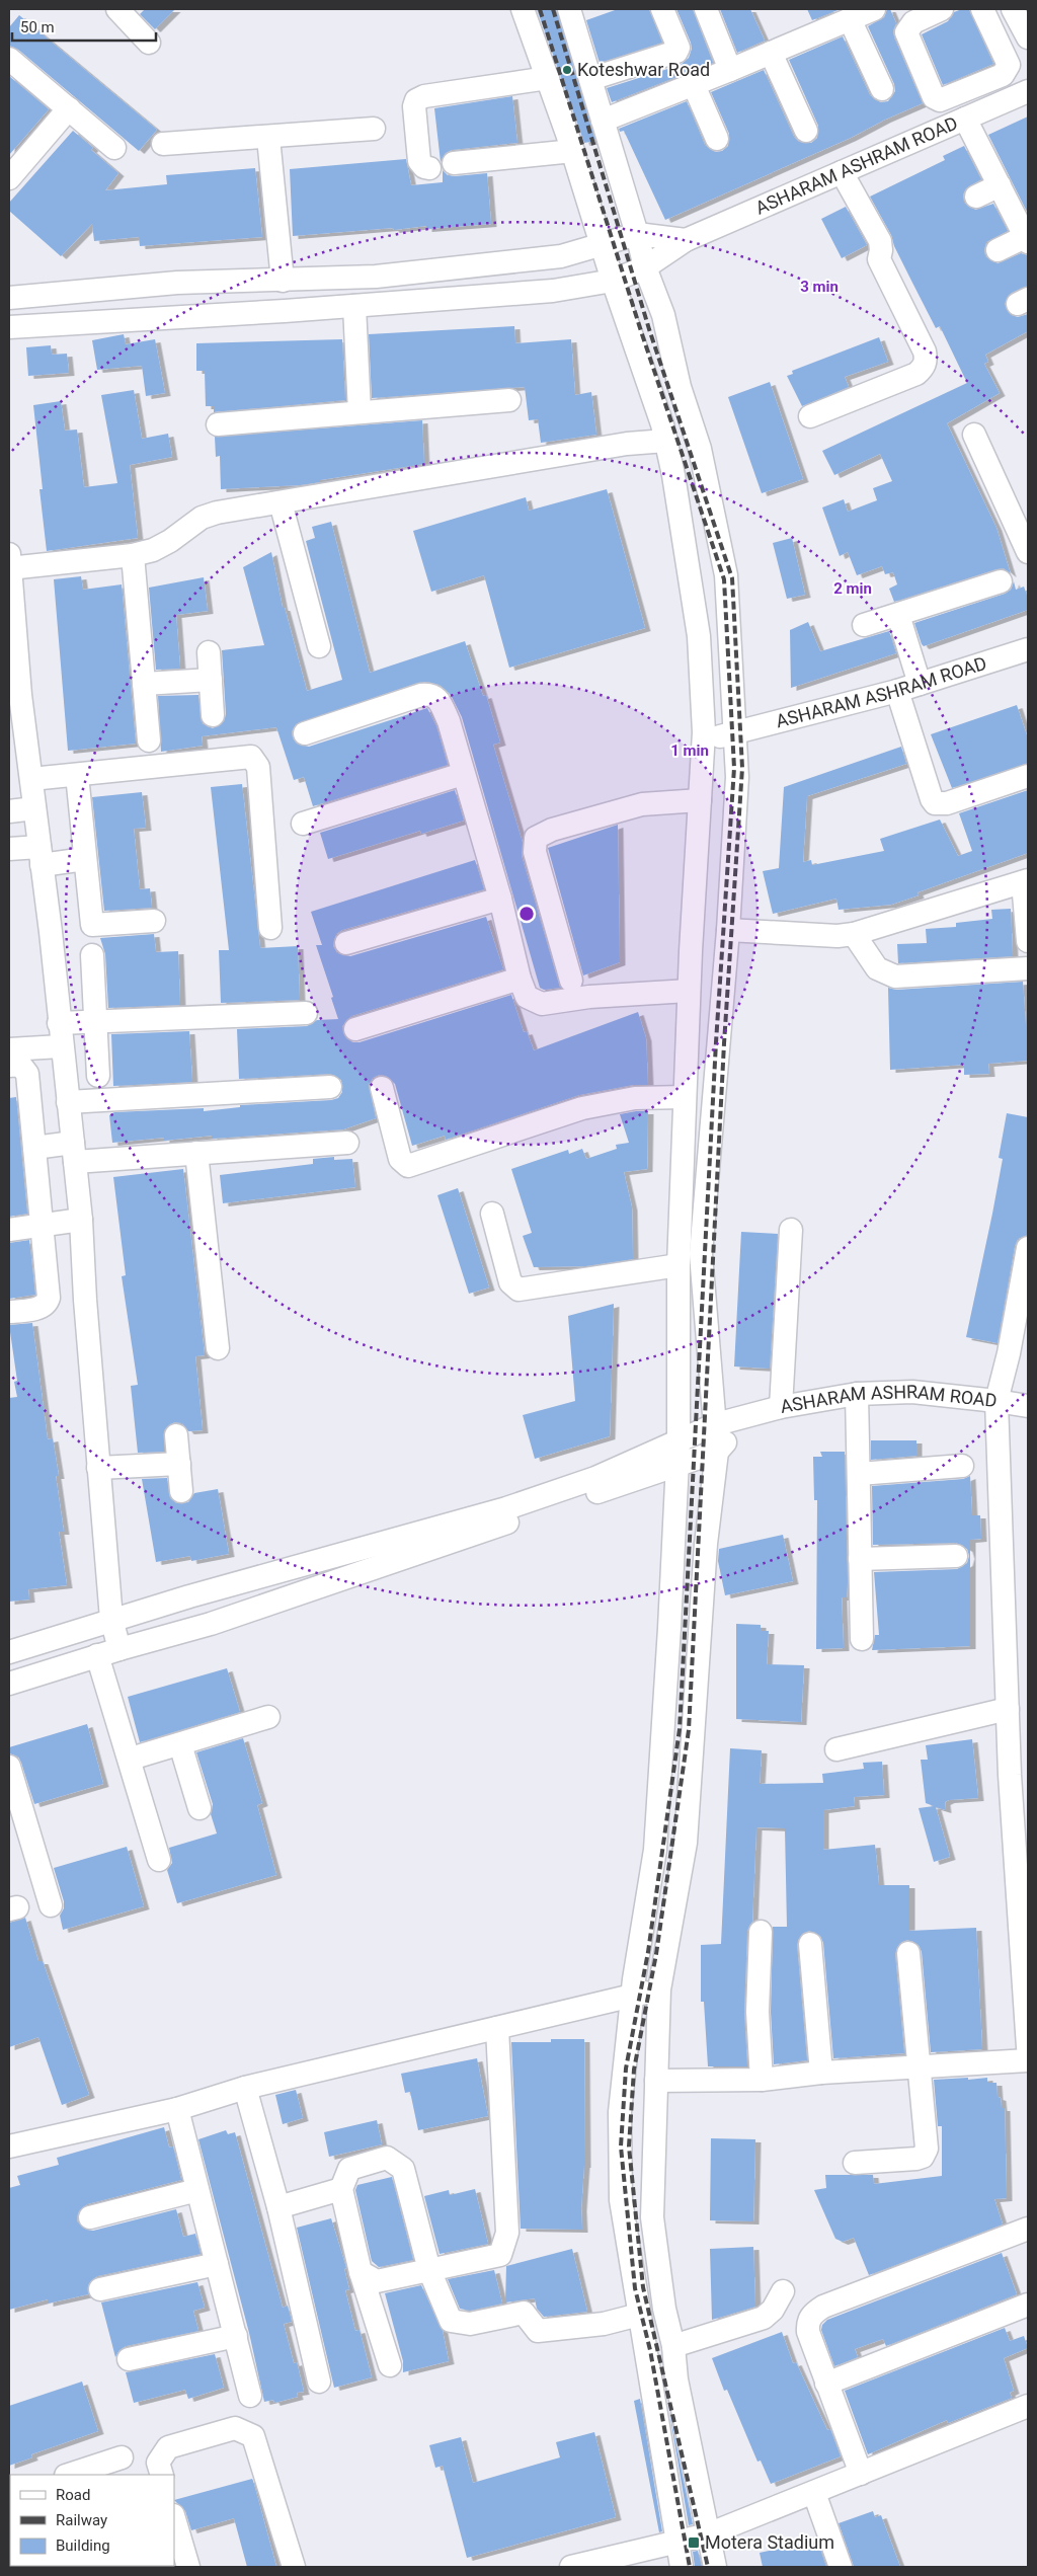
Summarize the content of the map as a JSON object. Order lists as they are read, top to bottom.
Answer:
{
  "streets": {
    "street": ["ASHARAM ASHRAM ROAD"]
  },
  "places": {
    "other": ["Koteshwar Road"],
    "transit": ["Motera Stadium"]
  },
  "legend": ["Road", "Railway", "Building"],
  "scale_bar": "50 m",
  "rings": ["3 min", "2 min", "1 min"]
}
